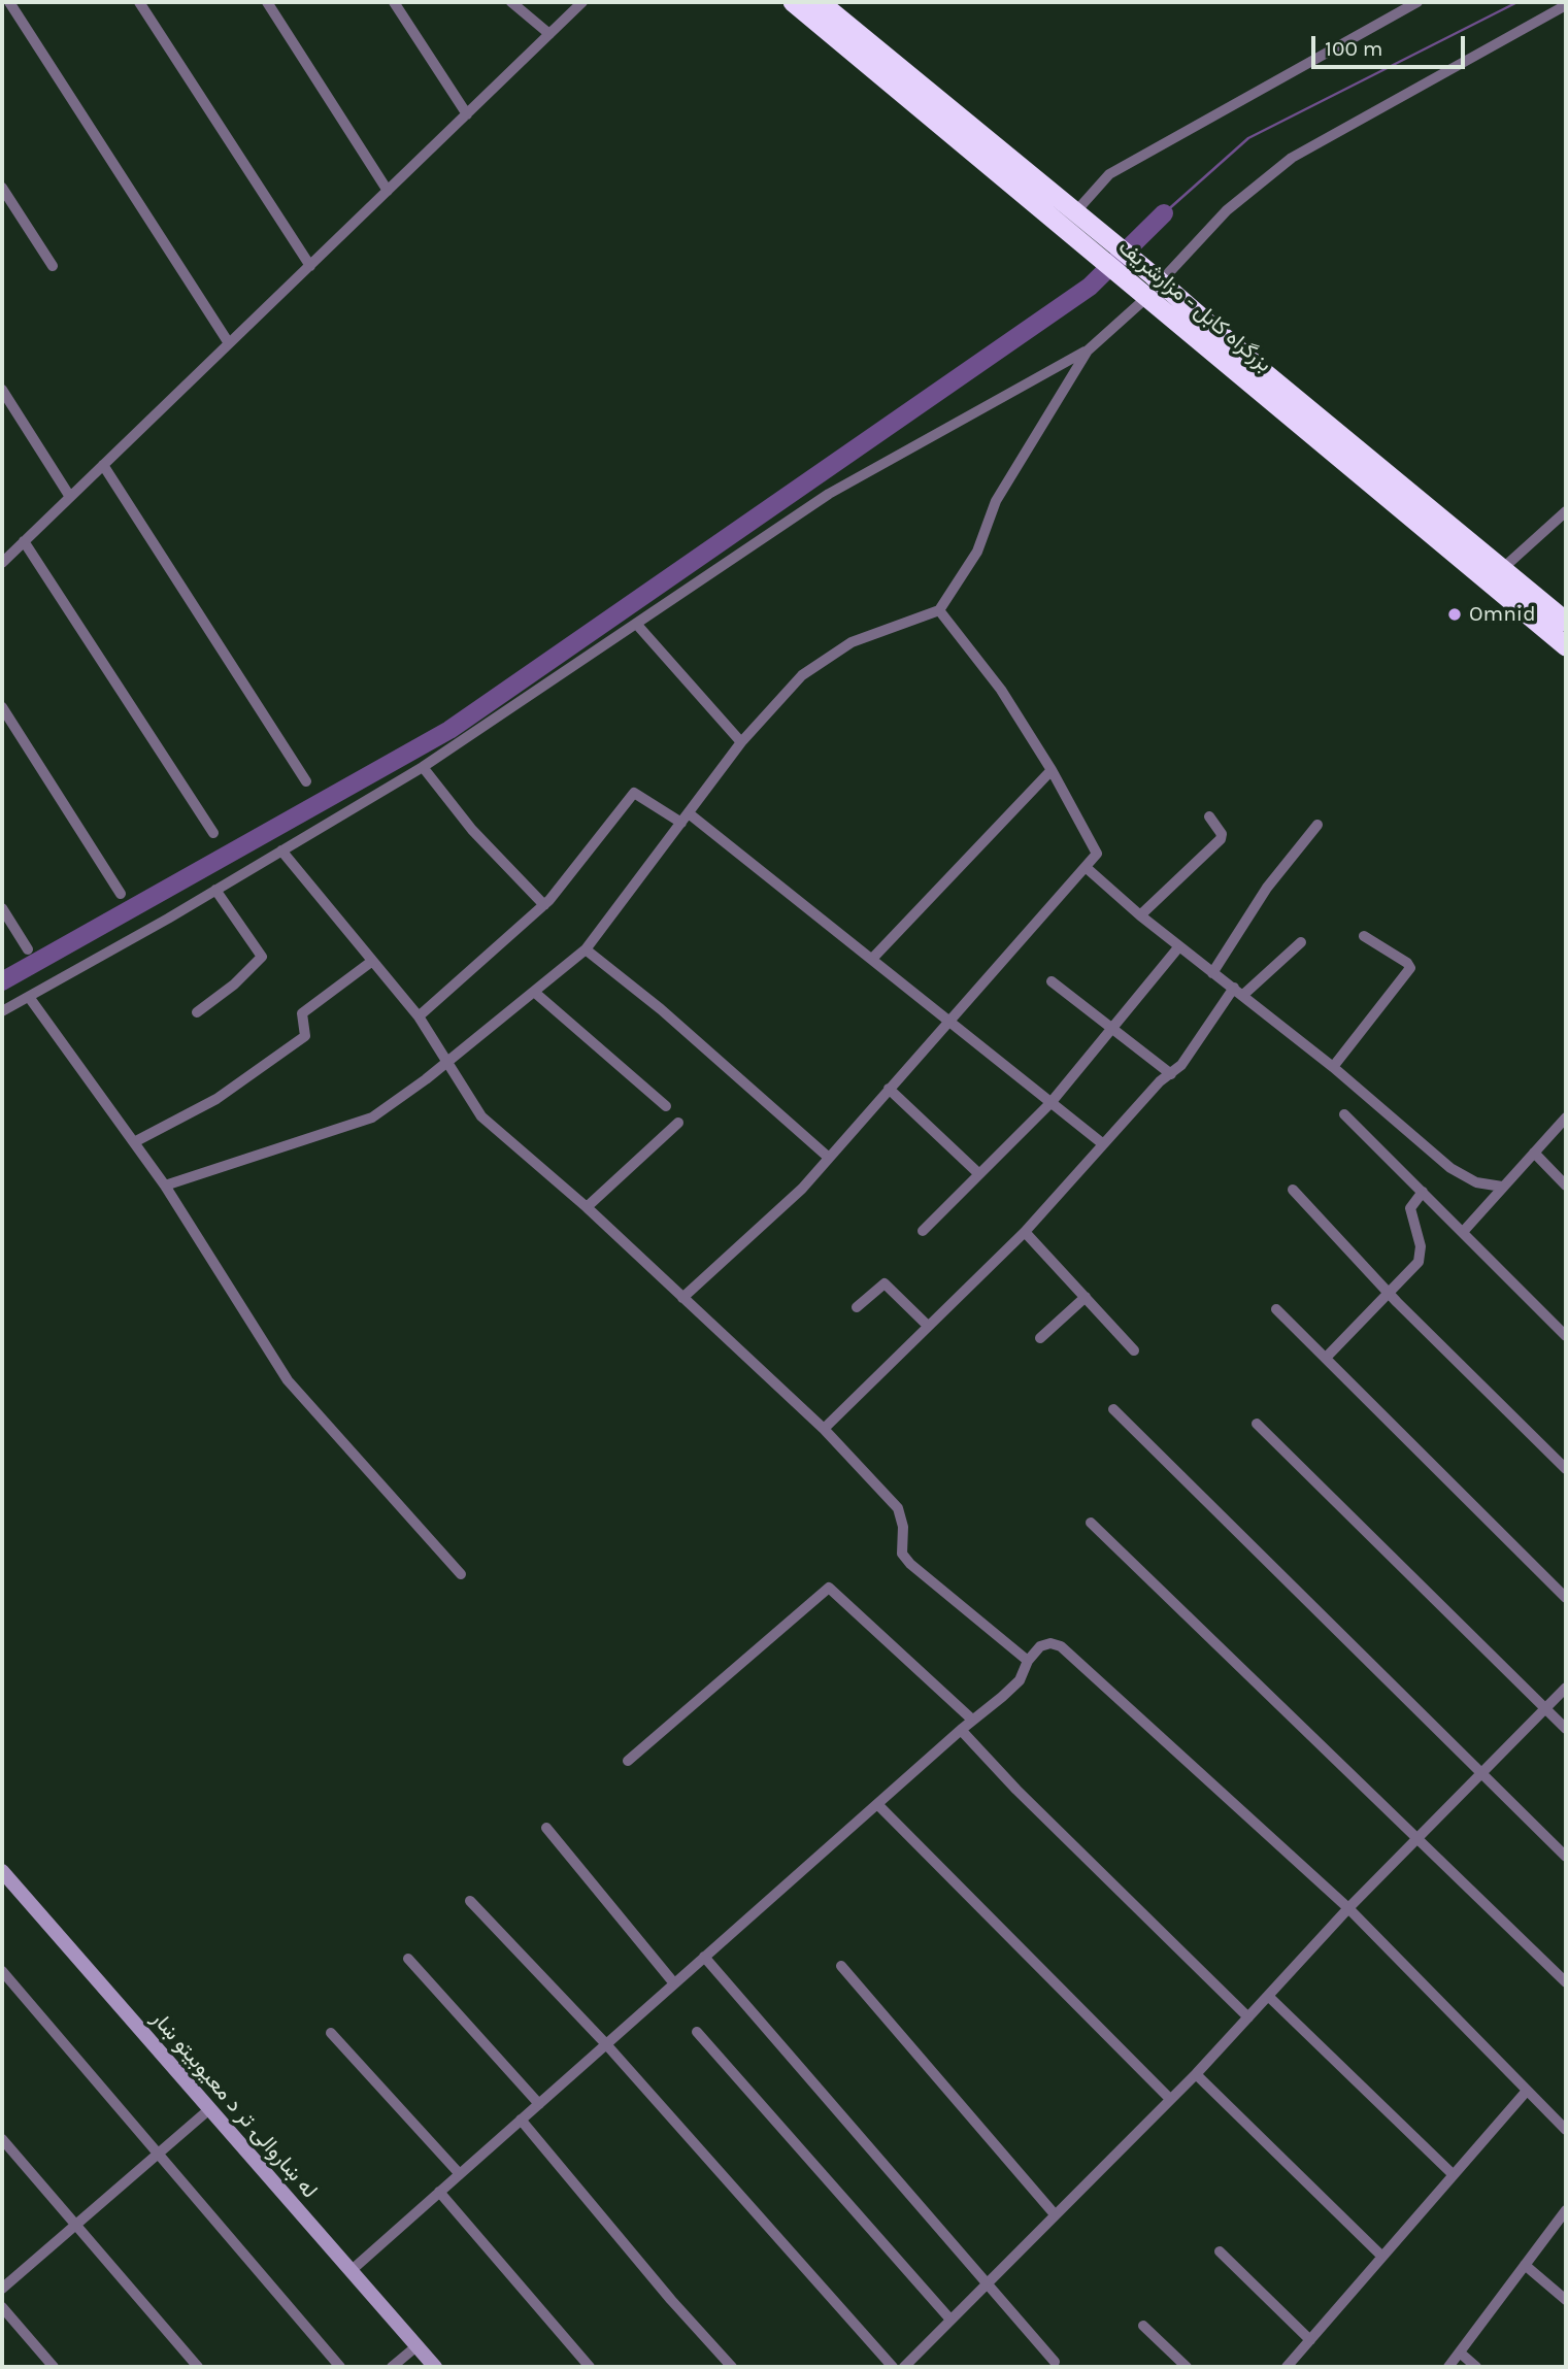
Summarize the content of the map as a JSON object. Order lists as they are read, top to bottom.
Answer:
{
  "streets": {
    "highway": ["بزرگراه کابل - مزارشریف"],
    "street": ["له ښاروالۍ تر د معیوبیتو ښار"]
  },
  "places": ["Omnid"],
  "scale_bar": "100 m"
}
